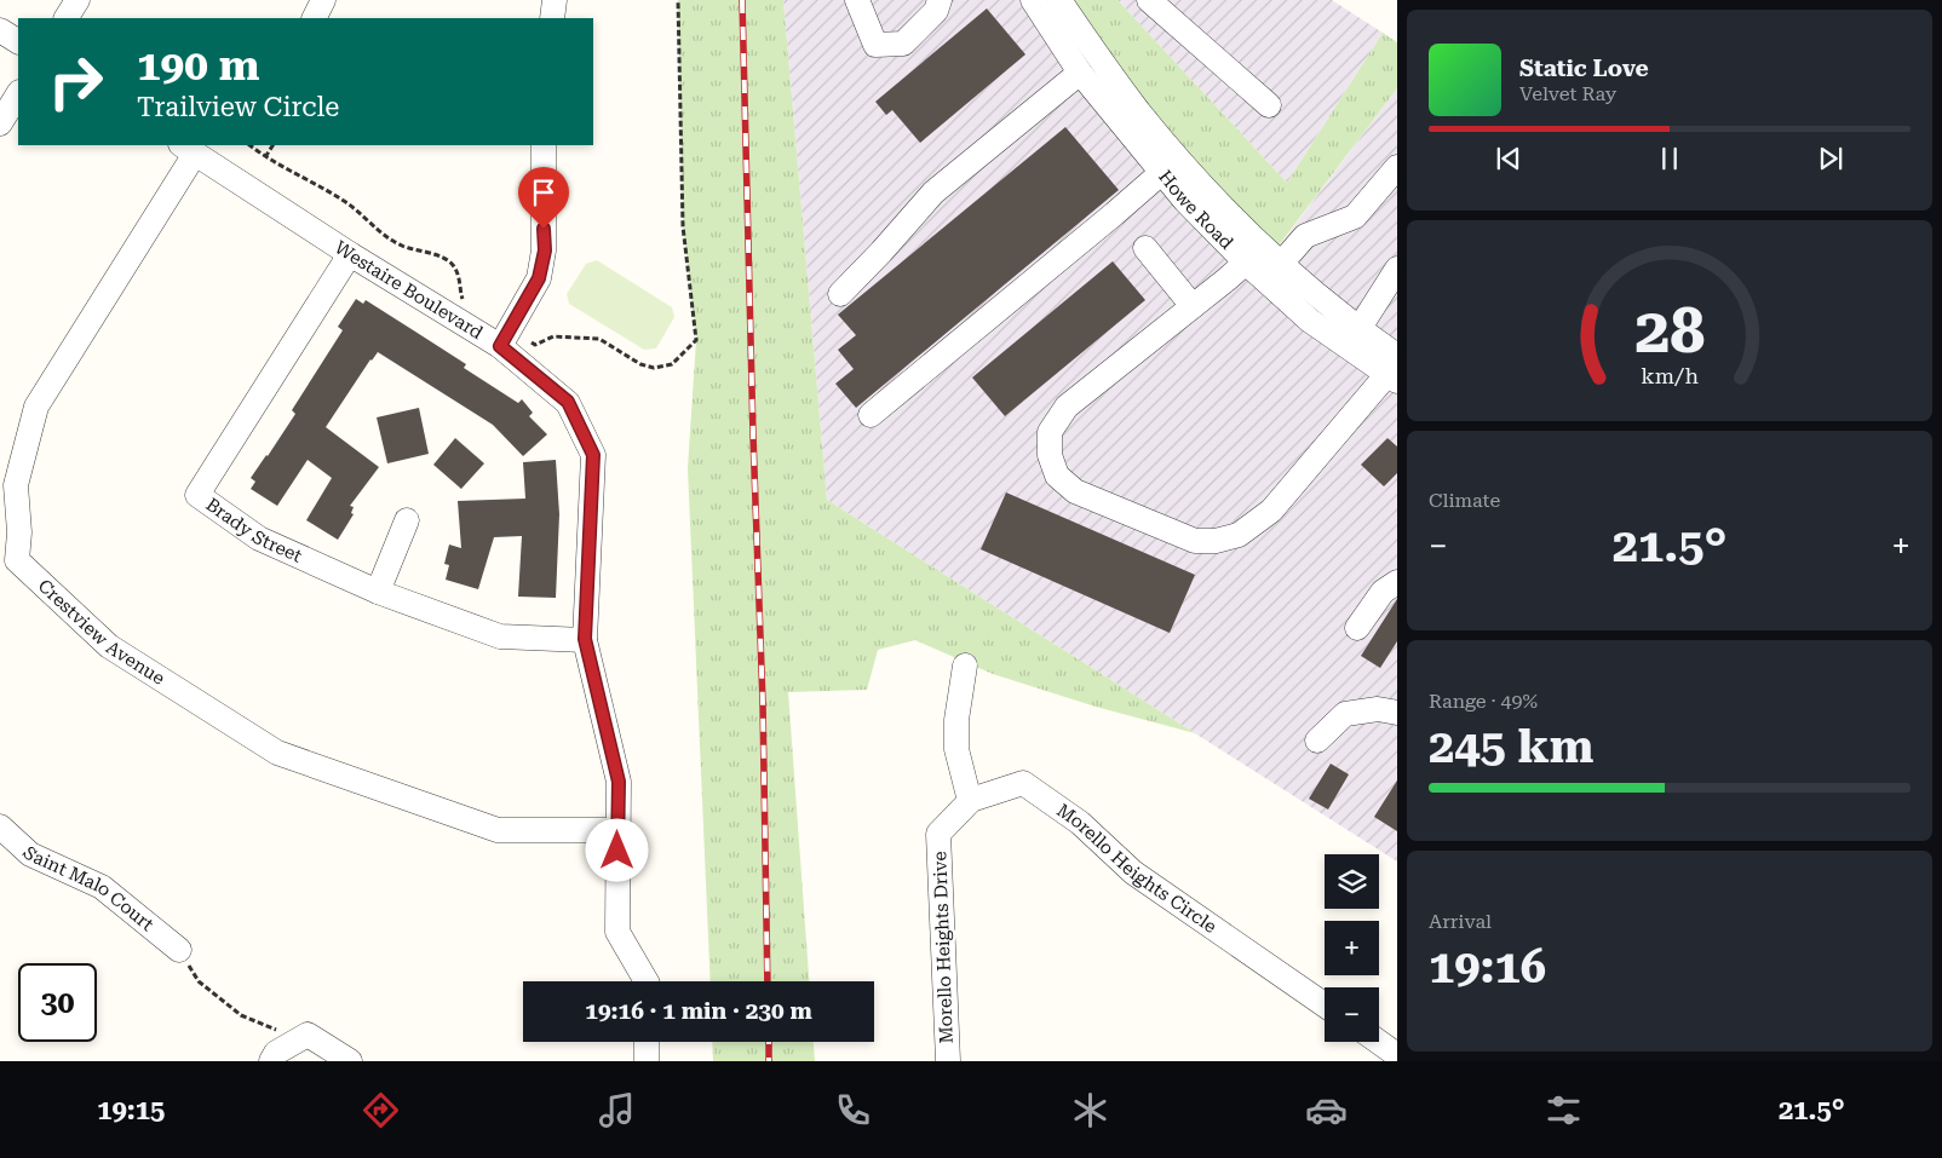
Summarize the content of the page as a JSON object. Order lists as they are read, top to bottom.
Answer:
{
  "streets": {
    "street": [
      "Howe Road",
      "Westaire Boulevard",
      "Brady Street",
      "Crestview Avenue",
      "Morello Heights Circle",
      "Saint Malo Court",
      "Morello Heights Drive"
    ]
  },
  "crossings": [
    ["Westaire Boulevard", "Brady Street"],
    ["Westaire Boulevard", "Crestview Avenue"],
    ["Morello Heights Circle", "Morello Heights Drive"]
  ],
  "page": {
    "turn": ["190 m", "Trailview Circle"],
    "song": ["Static Love", "Velvet Ray"],
    "tile": [
      "Climate",
      ["Range · 49%", "245 km"],
      ["Arrival", "19:16"]
    ],
    "heat": ["−", "21.5°", "+"],
    "map_buttons": ["+", "−"],
    "limit": "30",
    "trip": "19:16 · 1 min · 230 m",
    "tabs": ["19:15", "21.5°"],
    "gauge": ["28", "km/h"]
  }
}
